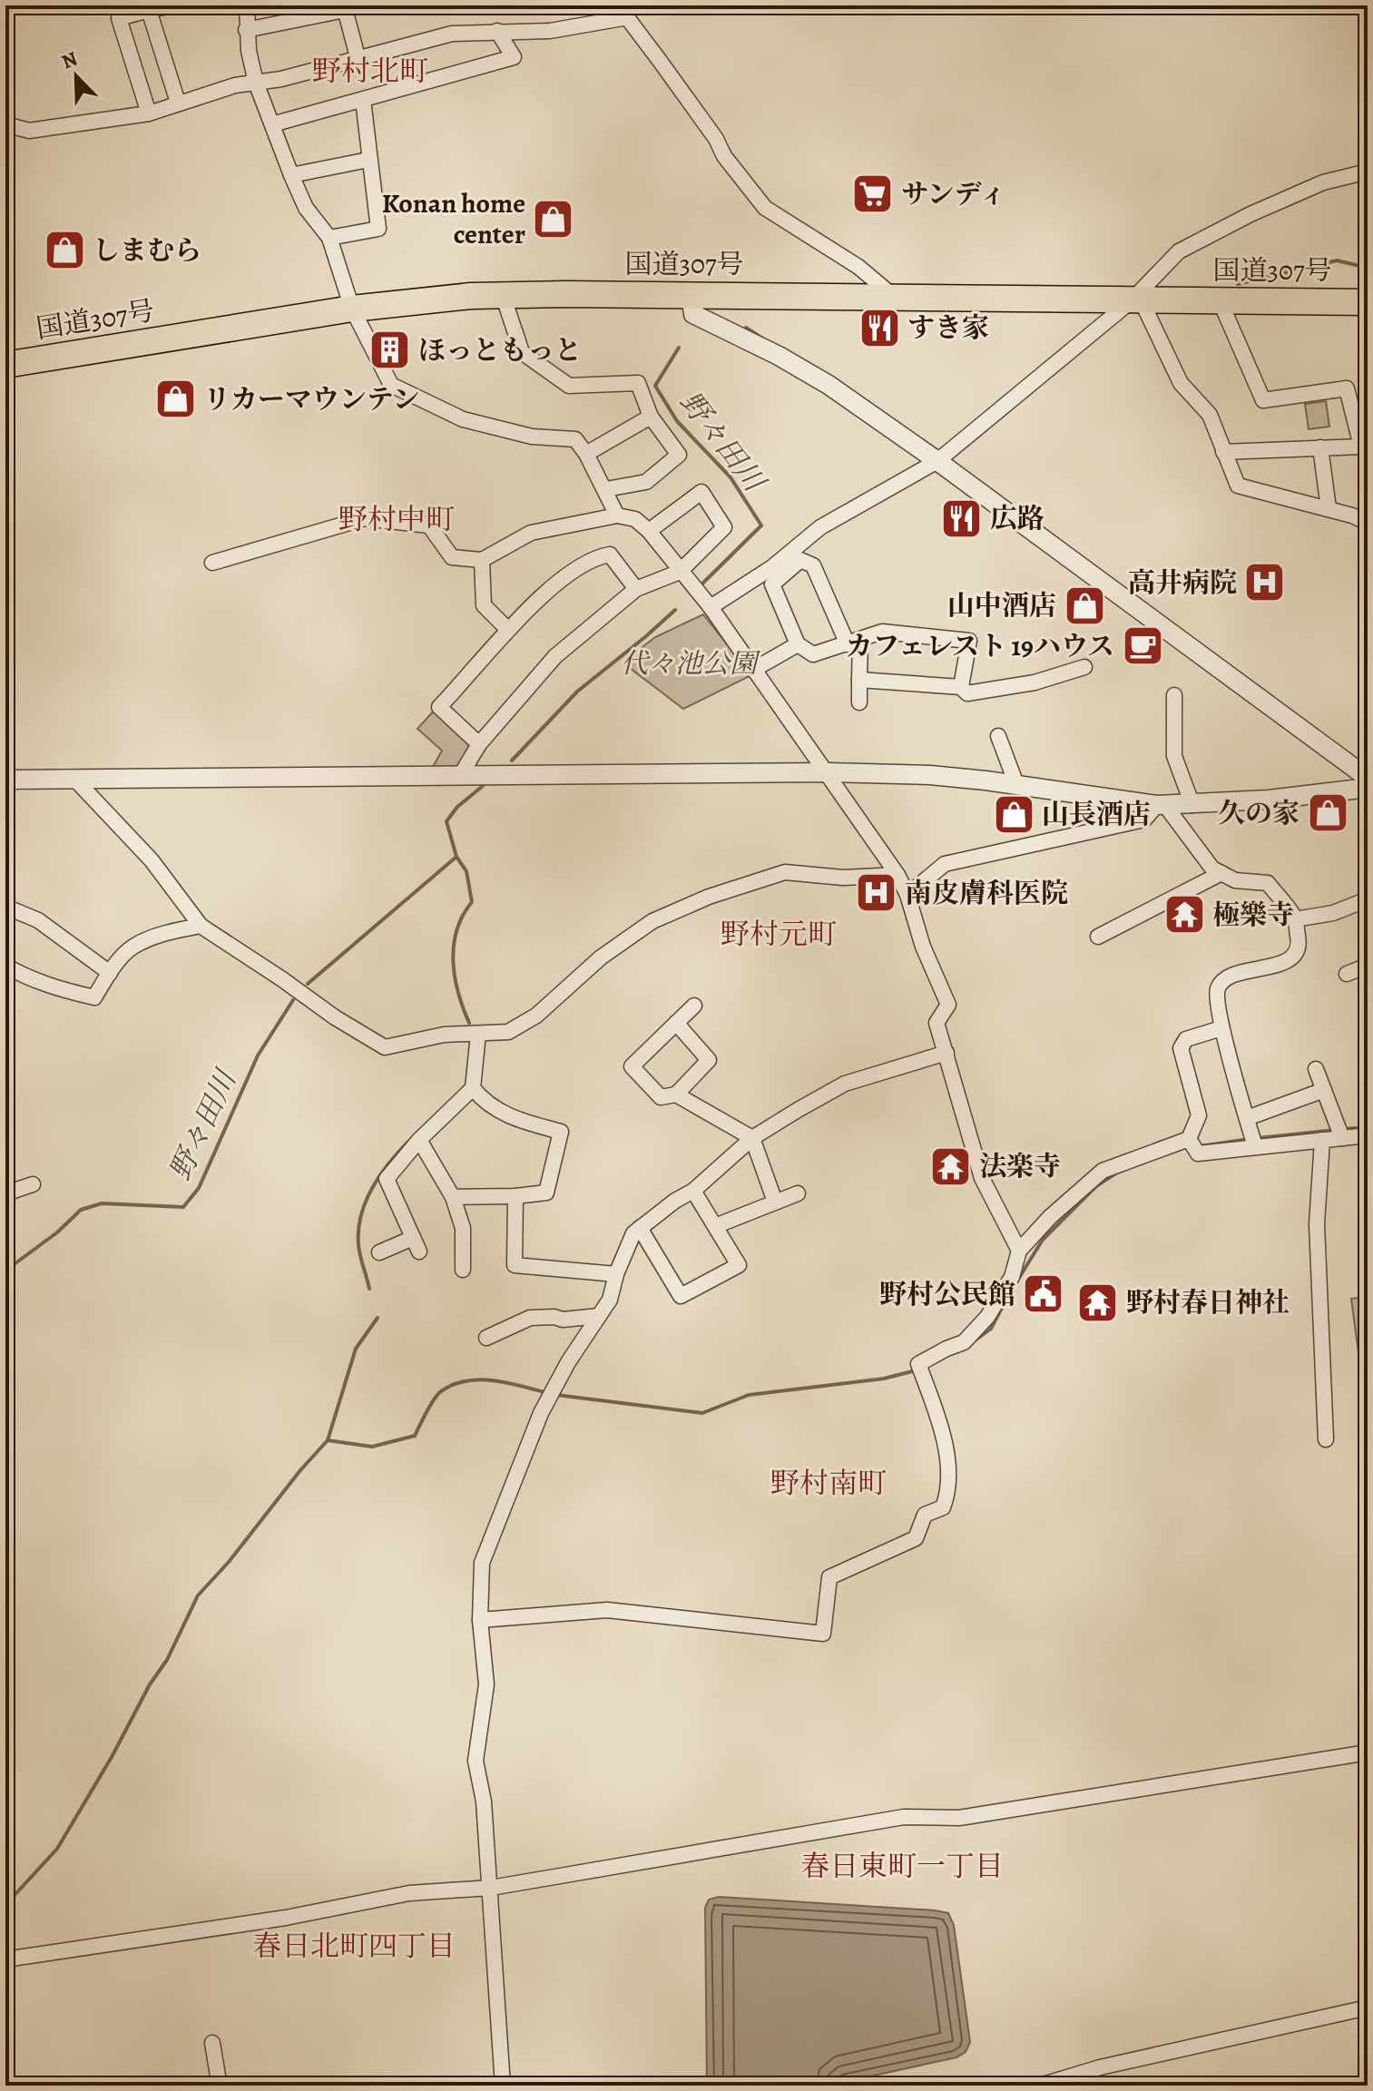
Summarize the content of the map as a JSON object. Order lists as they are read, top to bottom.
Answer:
{
  "streets": {
    "highway": ["国道307号"]
  },
  "districts": [
    "野村北町",
    "野村中町",
    "野村元町",
    "野村南町",
    "春日東町一丁目",
    "春日北町四丁目"
  ],
  "water": ["野々田川"],
  "parks": ["代々池公園"],
  "places": {
    "supermarket": ["サンディ"],
    "shop": [
      "Konan home center",
      "しまむら",
      "リカーマウンテン",
      "山中酒店",
      "久の家",
      "山長酒店"
    ],
    "restaurant": ["すき家", "広路"],
    "building": ["ほっともっと"],
    "hospital": ["高井病院", "南皮膚科医院"],
    "cafe": ["カフェレスト 19ハウス"],
    "temple": ["極樂寺", "法楽寺", "野村春日神社"],
    "public building": ["野村公民館"]
  },
  "north": "top left"
}
